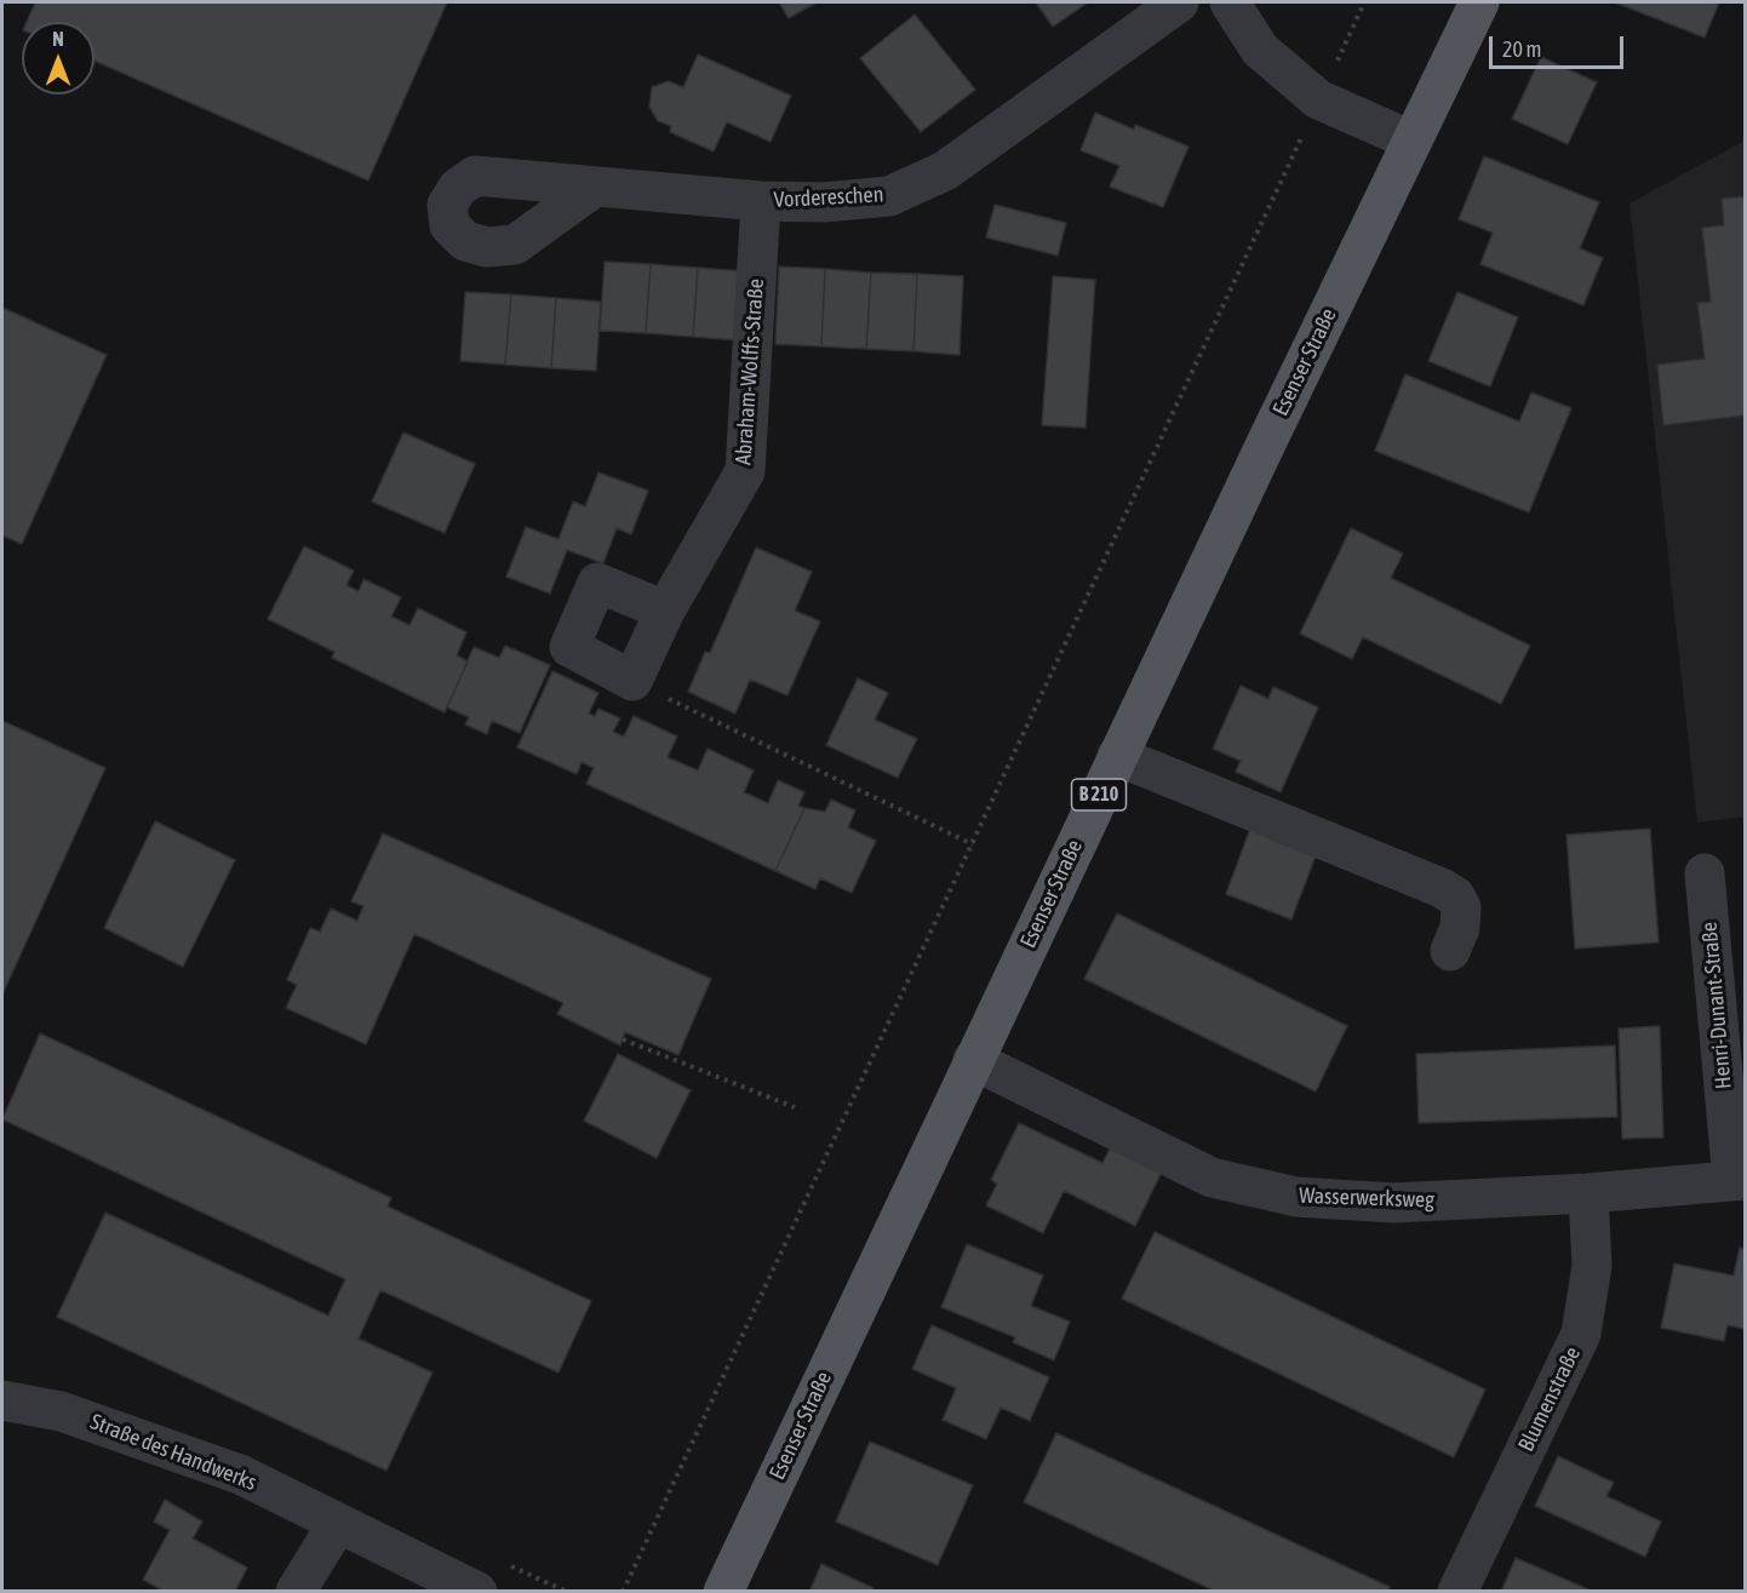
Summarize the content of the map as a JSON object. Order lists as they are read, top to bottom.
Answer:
{
  "streets": {
    "main road": ["Esenser Straße", "B 210"],
    "street": [
      "Vordereschen",
      "Abraham-Wolffs-Straße",
      "Henri-Dunant-Straße",
      "Wasserwerksweg",
      "Blumenstraße",
      "Straße des Handwerks"
    ]
  },
  "crossings": [
    ["Vordereschen", "Abraham-Wolffs-Straße"],
    ["Esenser Straße", "Wasserwerksweg"],
    ["Henri-Dunant-Straße", "Wasserwerksweg"],
    ["Wasserwerksweg", "Blumenstraße"]
  ],
  "scale_bar": "20 m",
  "north": "top"
}
